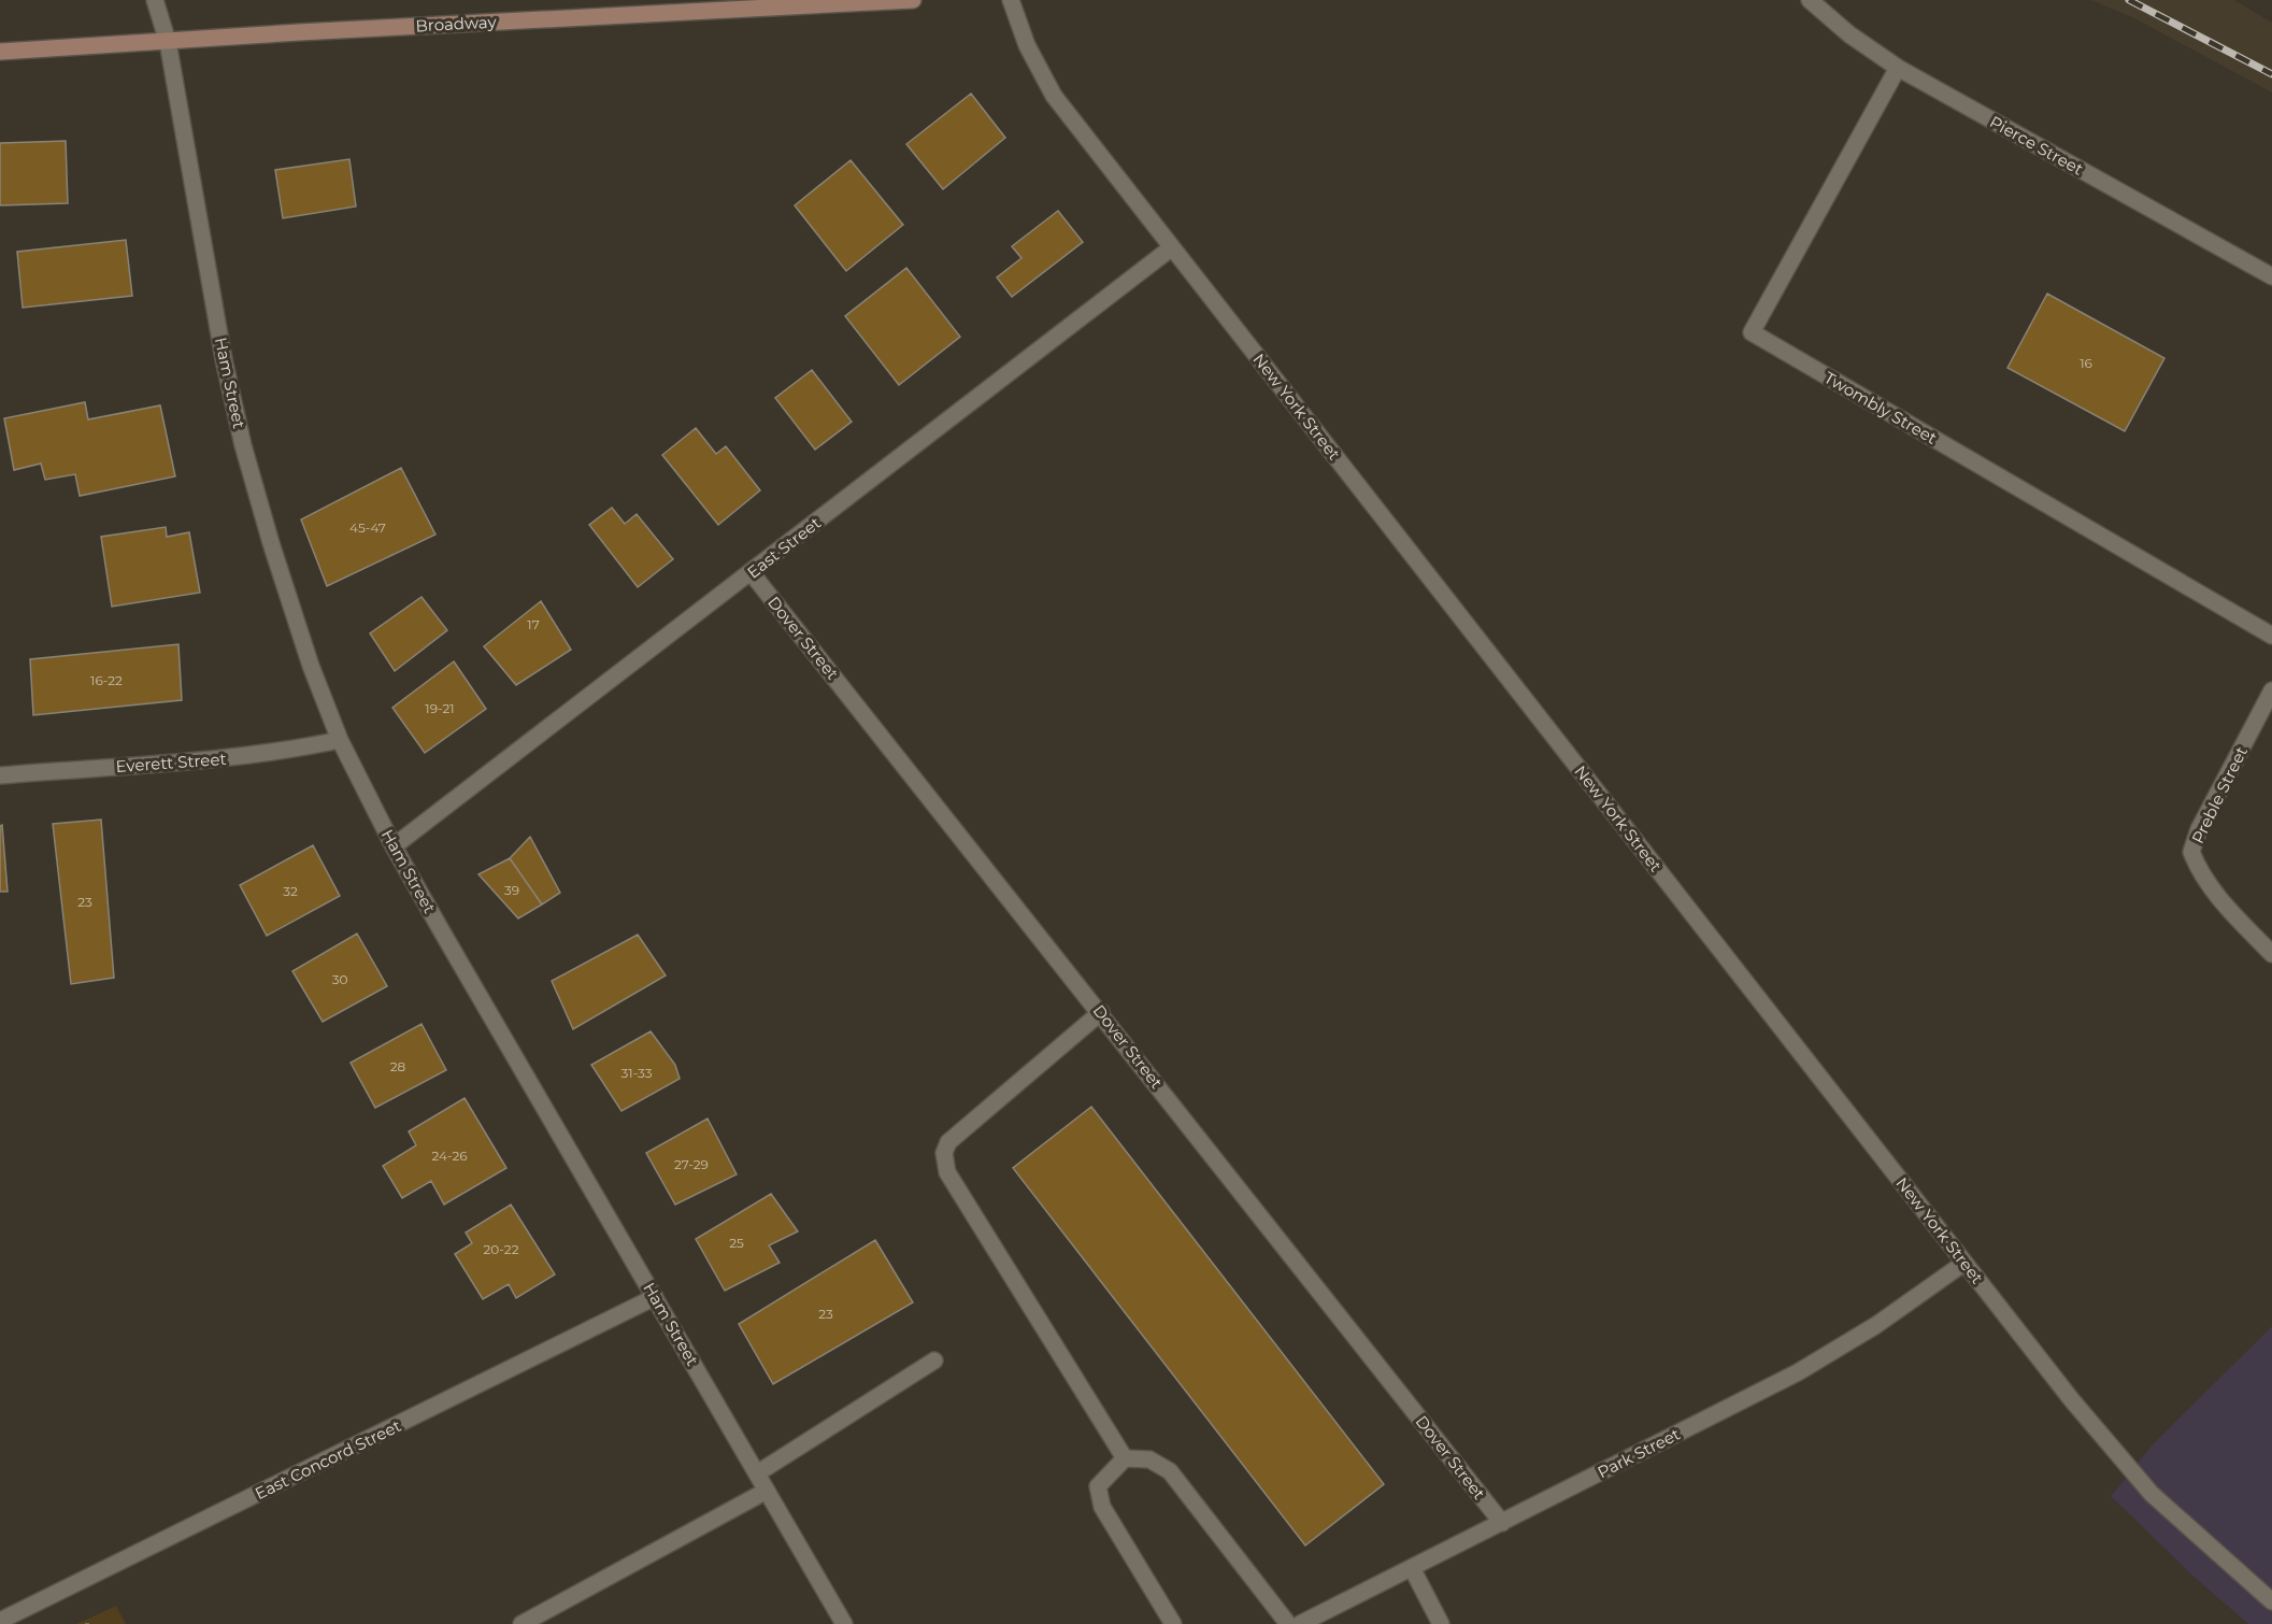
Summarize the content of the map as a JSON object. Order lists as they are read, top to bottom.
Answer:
{
  "streets": {
    "street": [
      "Broadway",
      "Pierce Street",
      "Ham Street",
      "New York Street",
      "Twombly Street",
      "East Street",
      "Dover Street",
      "Everett Street",
      "Preble Street",
      "Park Street",
      "East Concord Street"
    ]
  },
  "crossings": [
    ["Broadway", "Ham Street"],
    ["Pierce Street", "Twombly Street"],
    ["Ham Street", "East Street"],
    ["Ham Street", "Everett Street"],
    ["Ham Street", "East Concord Street"],
    ["New York Street", "East Street"],
    ["New York Street", "Park Street"],
    ["East Street", "Dover Street"],
    ["Dover Street", "Park Street"]
  ],
  "house_numbers": [
    "16",
    "45-47",
    "17",
    "16-22",
    "19-21",
    "39",
    "32",
    "23",
    "30",
    "28",
    "31-33",
    "24-26",
    "27-29",
    "25",
    "20-22",
    "23"
  ]
}
